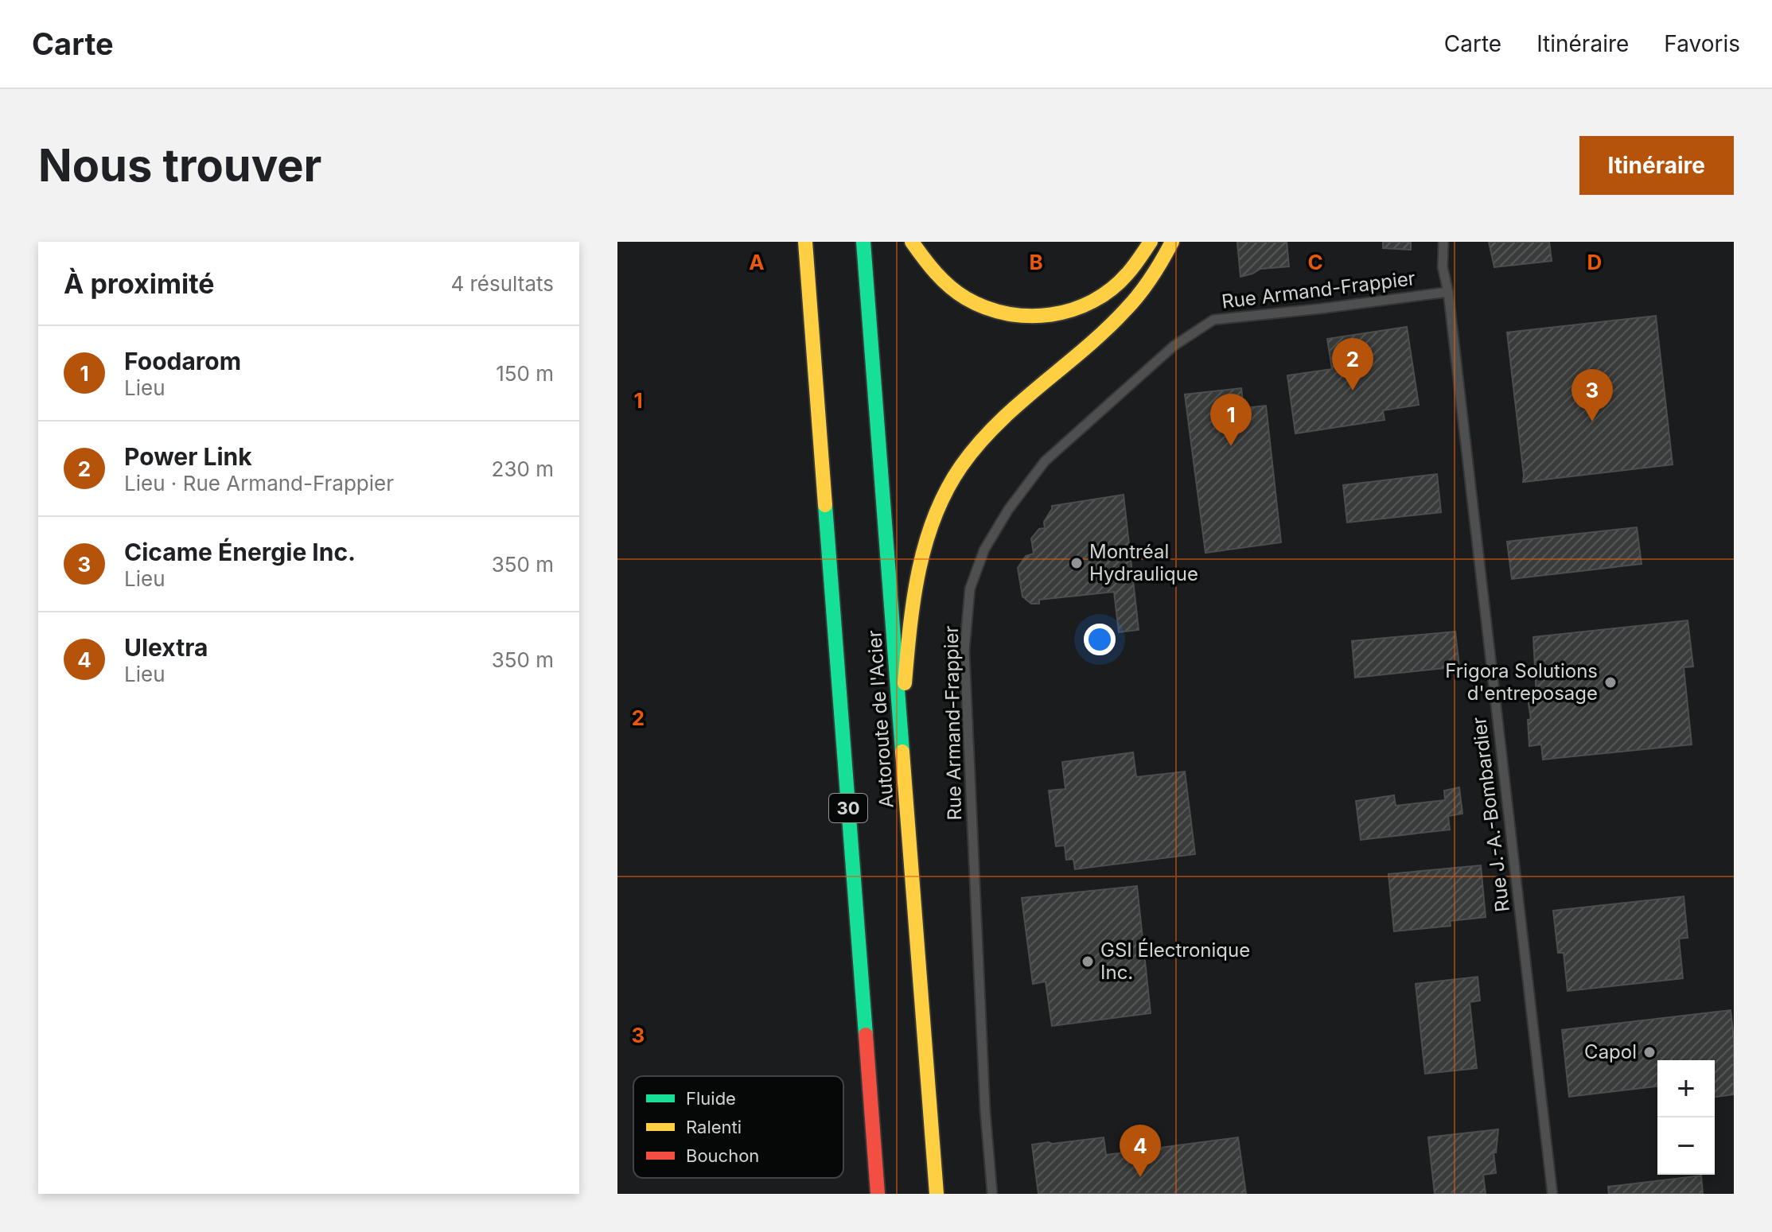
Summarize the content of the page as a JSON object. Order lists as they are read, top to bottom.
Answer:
{
  "streets": {
    "highway": ["Autoroute de l'Acier", "30"],
    "street": ["Rue Armand-Frappier", "Rue J.-A.-Bombardier"]
  },
  "crossings": [
    ["Rue Armand-Frappier", "Rue J.-A.-Bombardier"]
  ],
  "places": [
    "Montréal Hydraulique",
    "Frigora Solutions d'entreposage",
    "GSI Électronique Inc.",
    "Capol"
  ],
  "legend": ["Fluide", "Ralenti", "Bouchon"],
  "page": {
    "header": "Carte",
    "nav": ["Carte", "Itinéraire", "Favoris"],
    "buttons": "Itinéraire",
    "title": "Nous trouver",
    "heading": ["À proximité", "4 résultats"],
    "list": [
      {
        "mark": "1",
        "name": "Foodarom",
        "note": "Lieu",
        "value": "150 m"
      },
      {
        "mark": "2",
        "name": "Power Link",
        "note": "Lieu · Rue Armand-Frappier",
        "value": "230 m"
      },
      {
        "mark": "3",
        "name": "Cicame Énergie Inc.",
        "note": "Lieu",
        "value": "350 m"
      },
      {
        "mark": "4",
        "name": "Ulextra",
        "note": "Lieu",
        "value": "350 m"
      }
    ],
    "pins": [
      "2",
      "3",
      "1",
      "4"
    ],
    "map_buttons": ["+", "−"]
  },
  "grid": {
    "columns": [
      "A",
      "B",
      "C",
      "D"
    ],
    "rows": ["1", "2", "3"]
  }
}
